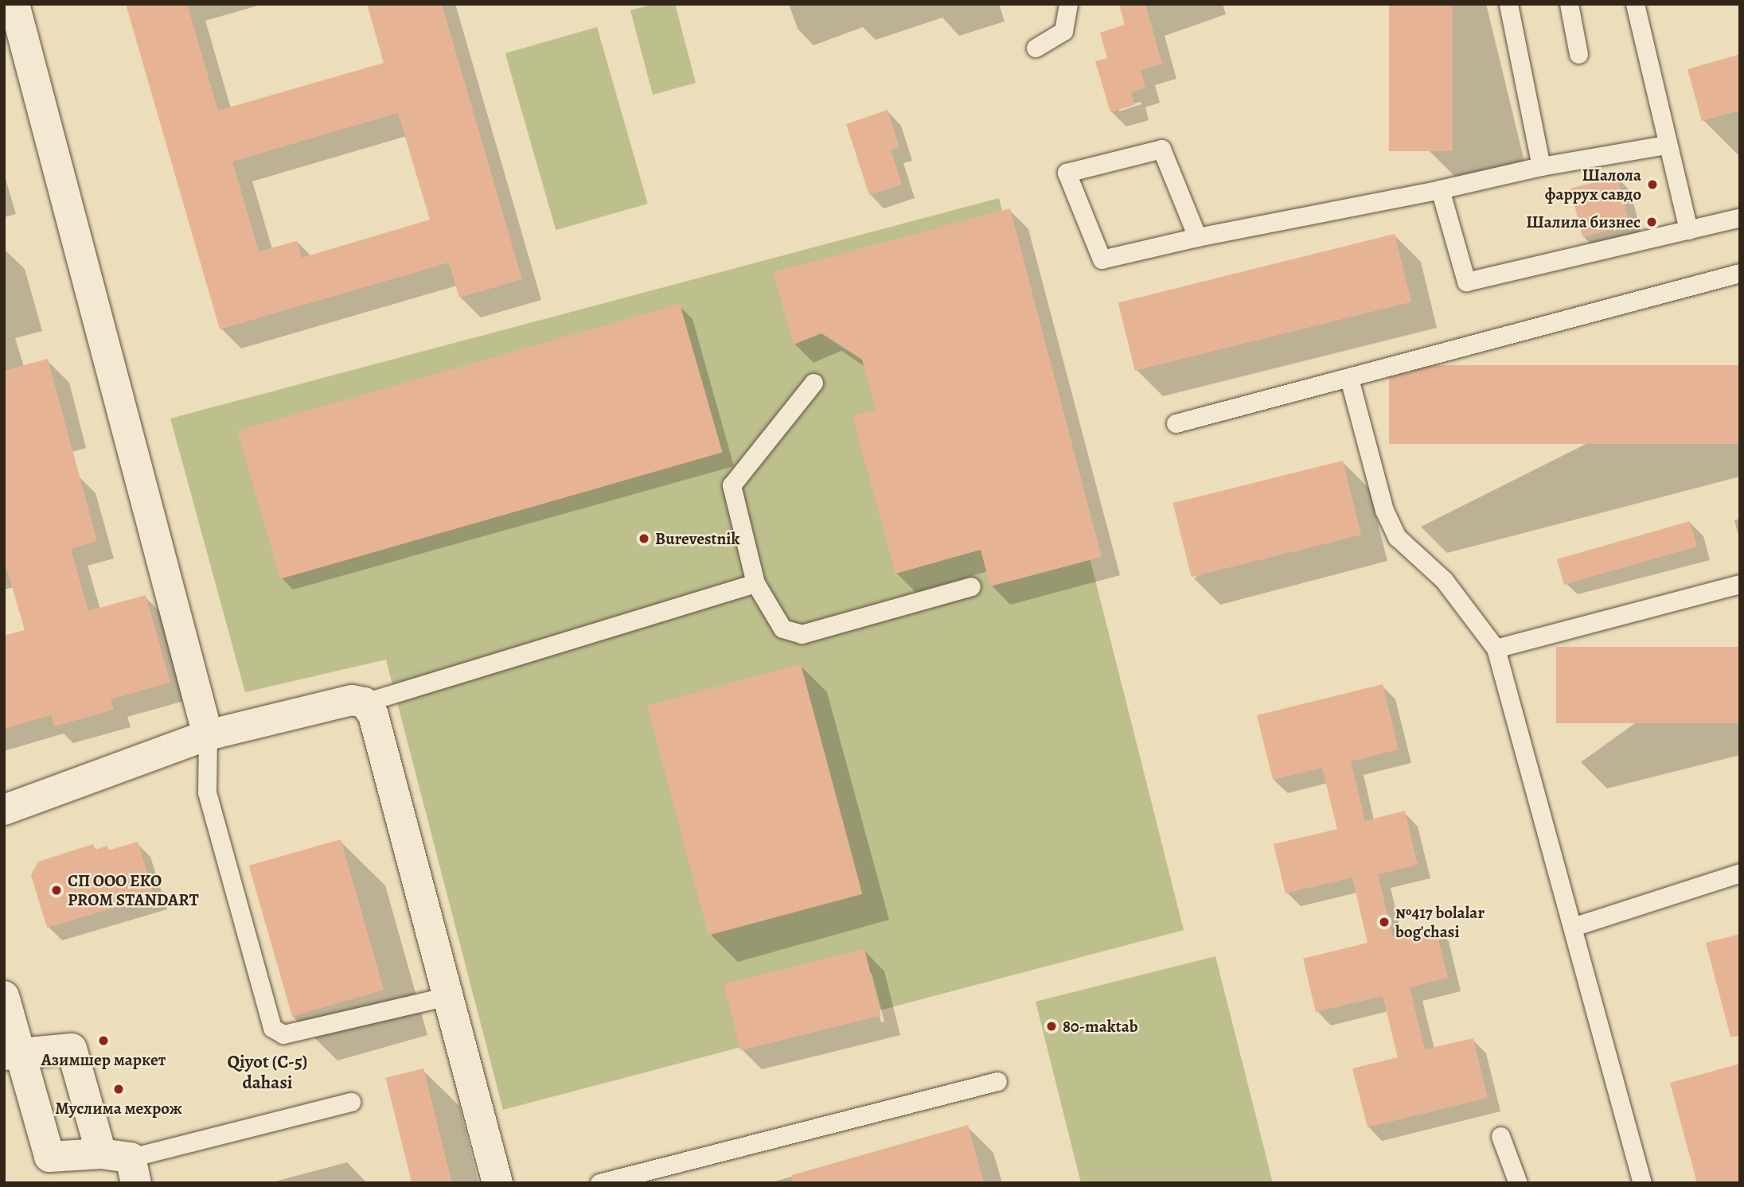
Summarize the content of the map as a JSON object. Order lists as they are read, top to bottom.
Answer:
{
  "districts": ["Qiyot (C-5) dahasi"],
  "places": [
    "Шалола фаррух савдо",
    "Шалила бизнес",
    "Burevestnik",
    "СП ООО EKO PROM STANDART",
    "№417 bolalar bog'chasi",
    "80-maktab",
    "Азимшер маркет",
    "Муслима мехрож"
  ]
}
